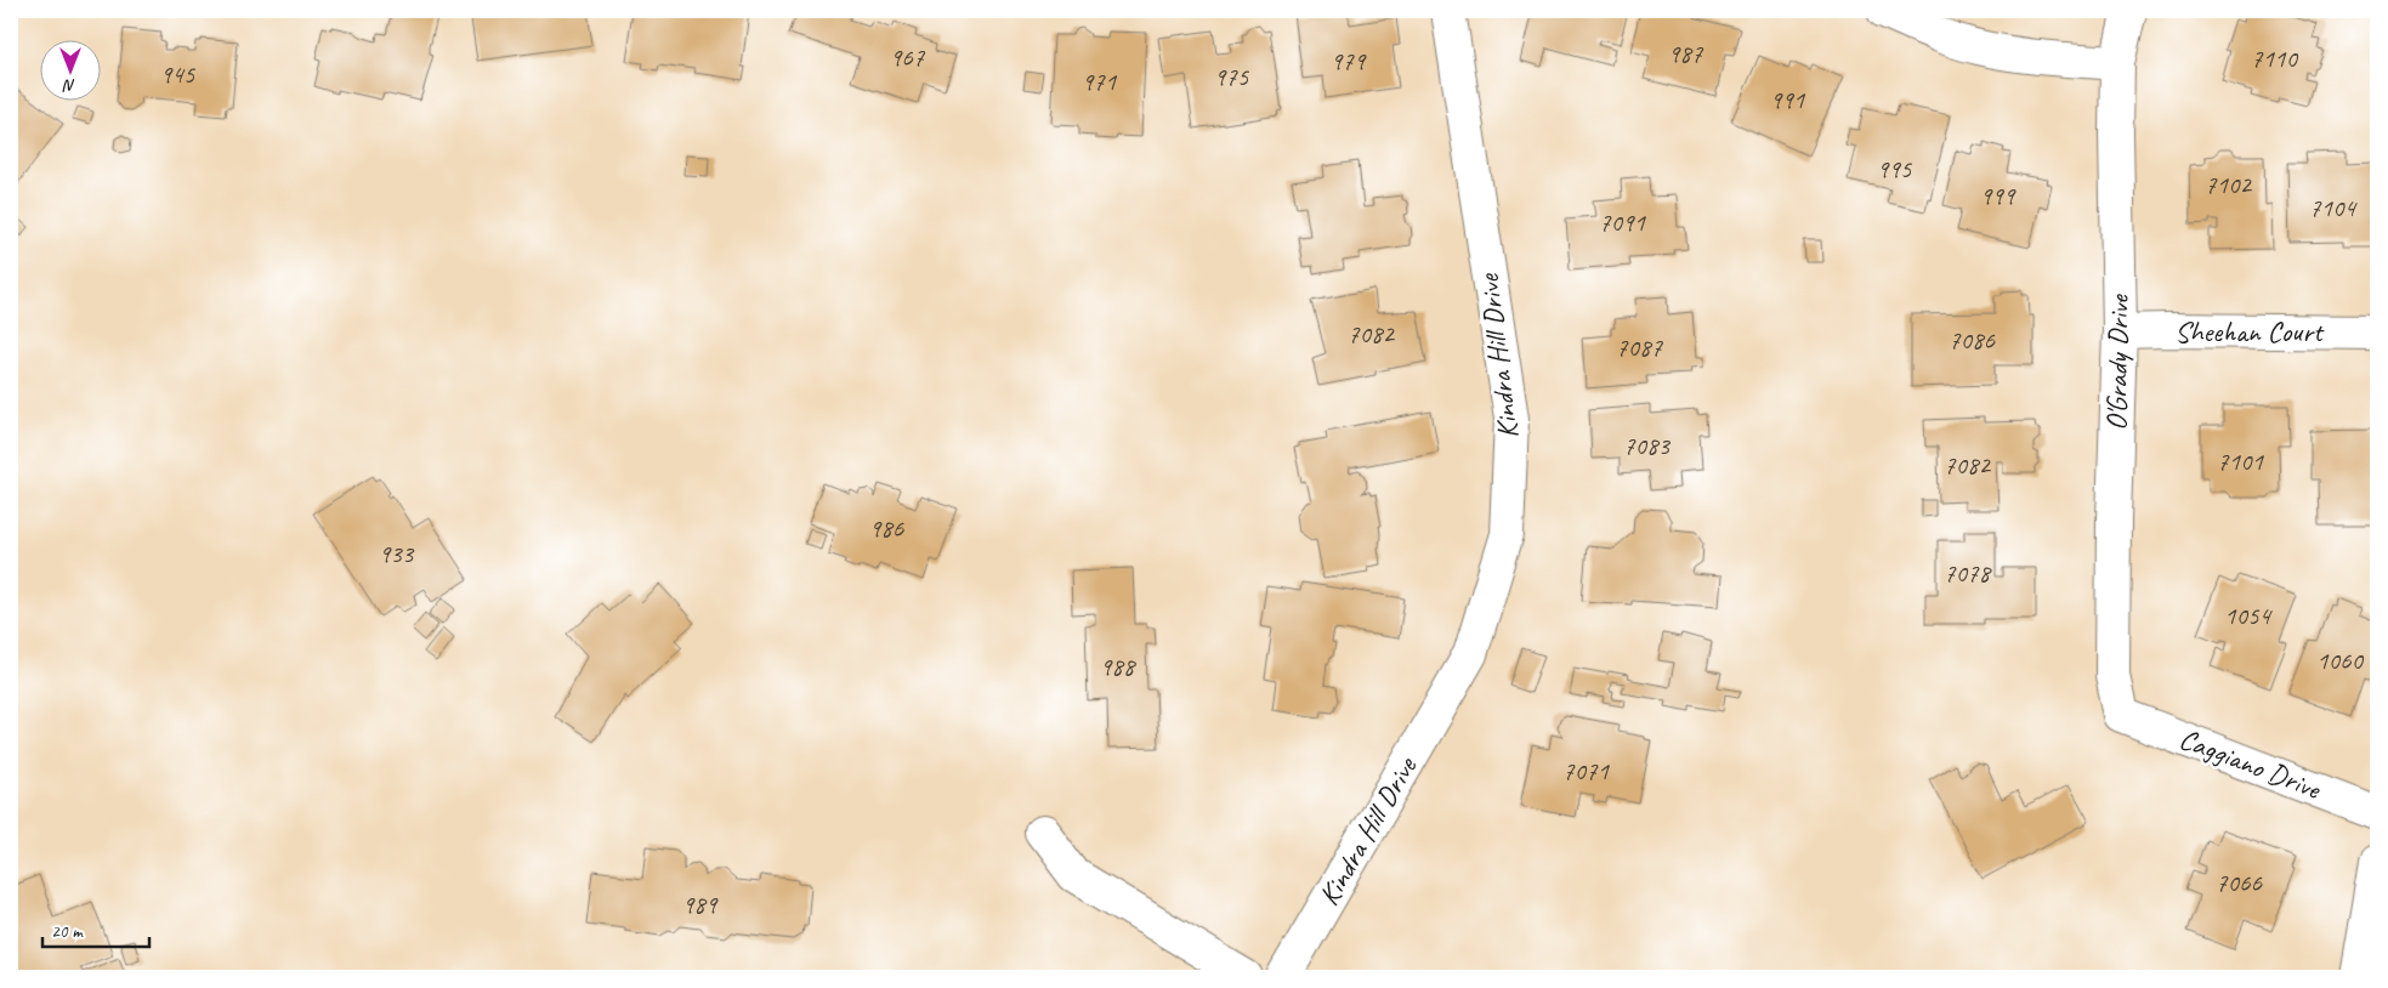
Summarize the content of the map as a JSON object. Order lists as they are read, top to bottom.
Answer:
{
  "streets": {
    "street": [
      "Sheehan Court",
      "Kindra Hill Drive",
      "O'Grady Drive",
      "Caggiano Drive"
    ]
  },
  "crossings": [
    ["Sheehan Court", "O'Grady Drive"],
    ["O'Grady Drive", "Caggiano Drive"]
  ],
  "house_numbers": [
    "987",
    "967",
    "7110",
    "979",
    "945",
    "975",
    "971",
    "991",
    "995",
    "7102",
    "999",
    "7104",
    "7091",
    "7082",
    "7086",
    "7087",
    "7083",
    "7101",
    "7082",
    "986",
    "933",
    "7078",
    "1054",
    "1060",
    "988",
    "7071",
    "7066",
    "989"
  ],
  "scale_bar": "20 m",
  "north": "bottom"
}
